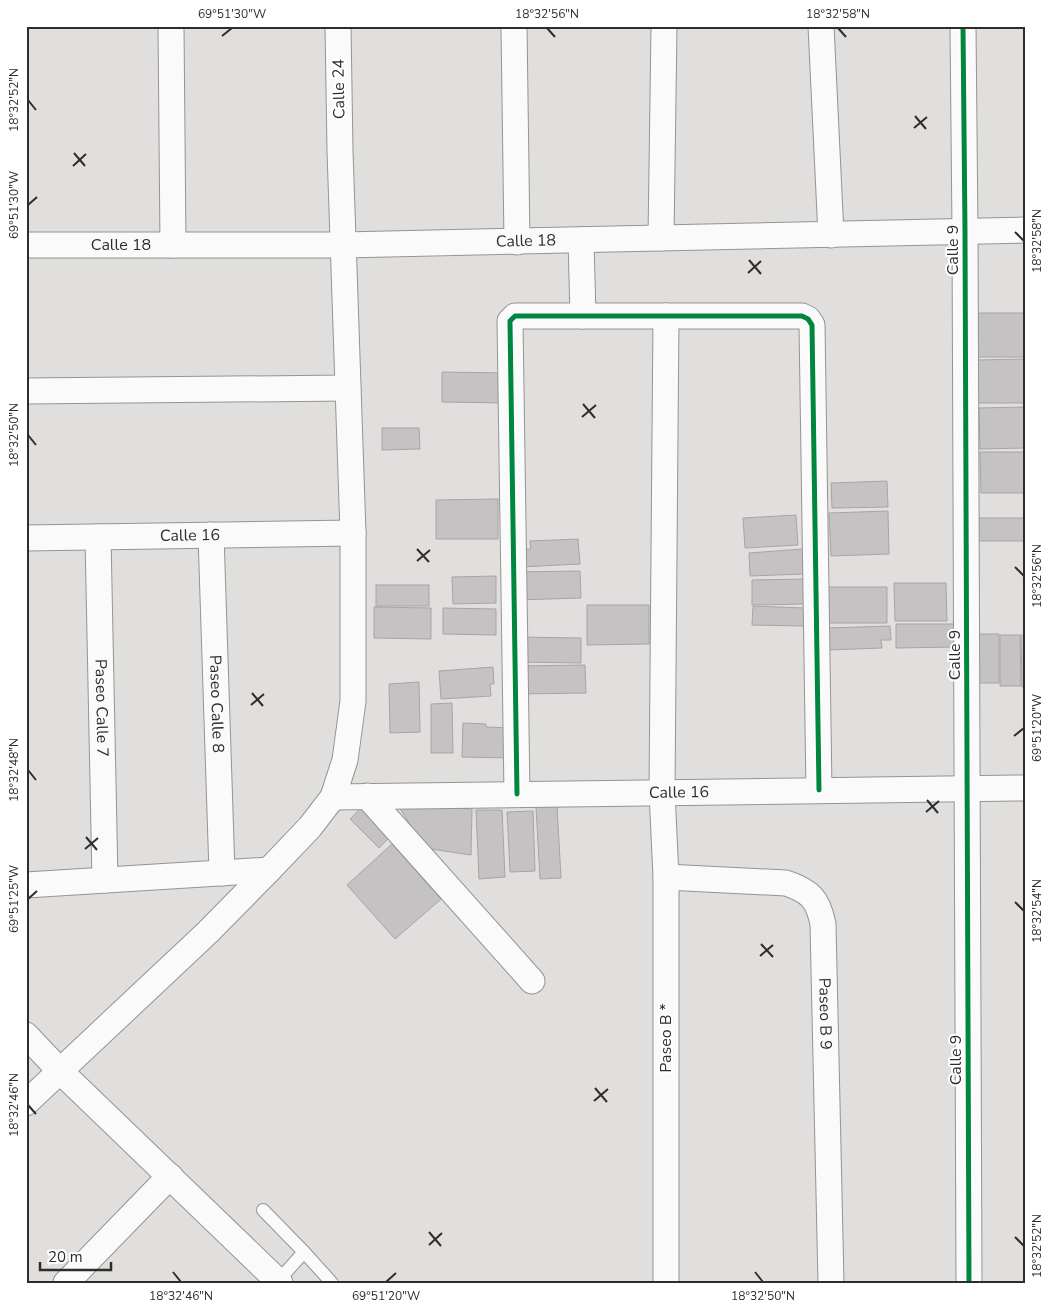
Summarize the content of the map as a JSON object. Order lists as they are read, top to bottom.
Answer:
{
  "streets": {
    "street": [
      "Calle 24",
      "Calle 18",
      "Calle 9",
      "Calle 16",
      "Paseo Calle 8",
      "Paseo Calle 7",
      "Paseo B 9",
      "Paseo B *"
    ]
  },
  "crossings": [
    ["Calle 24", "Calle 18"],
    ["Calle 24", "Calle 16"],
    ["Calle 18", "Calle 9"],
    ["Calle 9", "Calle 16"],
    ["Calle 16", "Paseo Calle 8"],
    ["Calle 16", "Paseo Calle 7"],
    ["Calle 16", "Paseo B *"],
    ["Paseo B 9", "Paseo B *"]
  ],
  "scale_bar": "20 m",
  "coordinates": [
    "69°51'30\"W",
    "18°32'56\"N",
    "18°32'58\"N",
    "18°32'52\"N",
    "18°32'50\"N",
    "69°51'20\"W",
    "18°32'48\"N",
    "69°51'25\"W",
    "18°32'54\"N",
    "18°32'46\"N"
  ]
}
